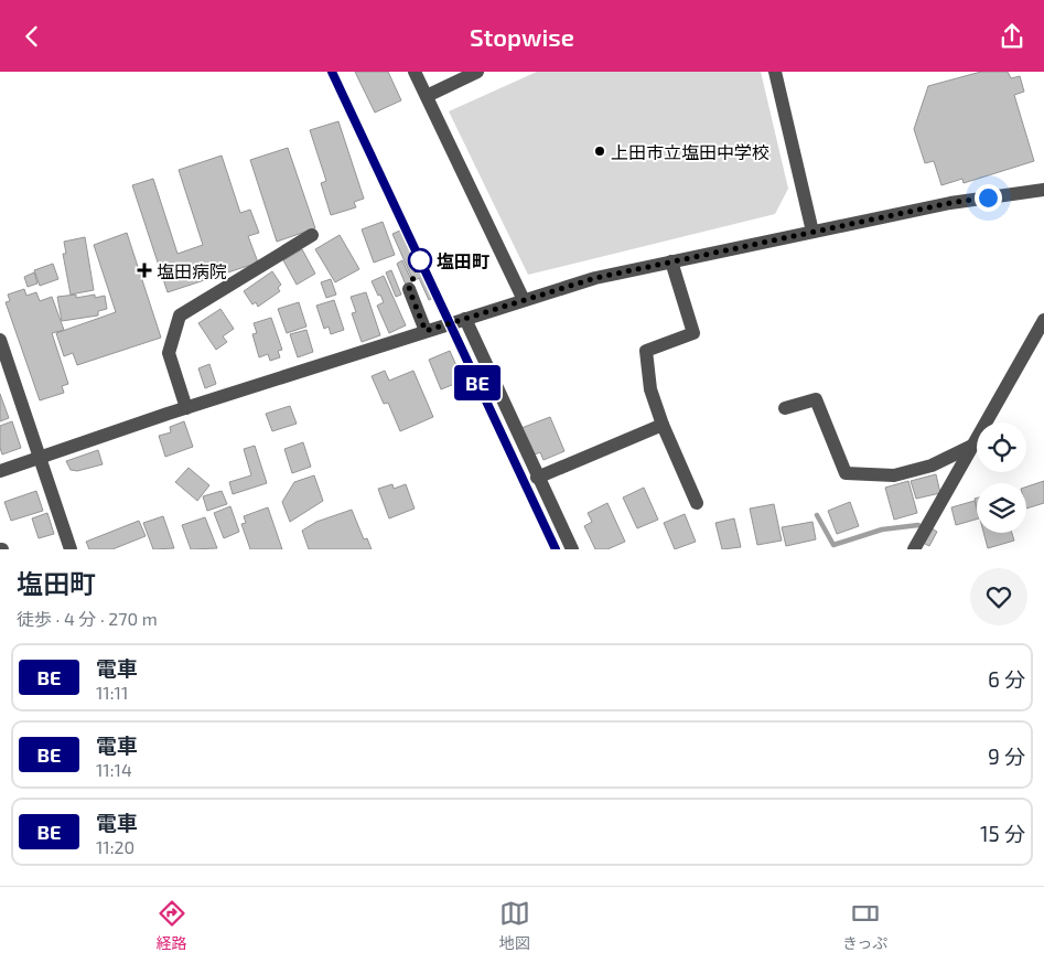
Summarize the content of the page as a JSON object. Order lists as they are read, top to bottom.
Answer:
{
  "places": {
    "other": ["上田市立塩田中学校", "塩田町"],
    "health": ["塩田病院"]
  },
  "page": {
    "header": "Stopwise",
    "on_map": "BE",
    "heading": ["塩田町", "徒歩 · 4 分 · 270 m"],
    "list": [
      {
        "mark": "BE",
        "name": "電車",
        "note": "11:11",
        "value": "6 分"
      },
      {
        "mark": "BE",
        "name": "電車",
        "note": "11:14",
        "value": "9 分"
      },
      {
        "mark": "BE",
        "name": "電車",
        "note": "11:20",
        "value": "15 分"
      }
    ],
    "tabs": ["経路", "地図", "きっぷ"]
  }
}
